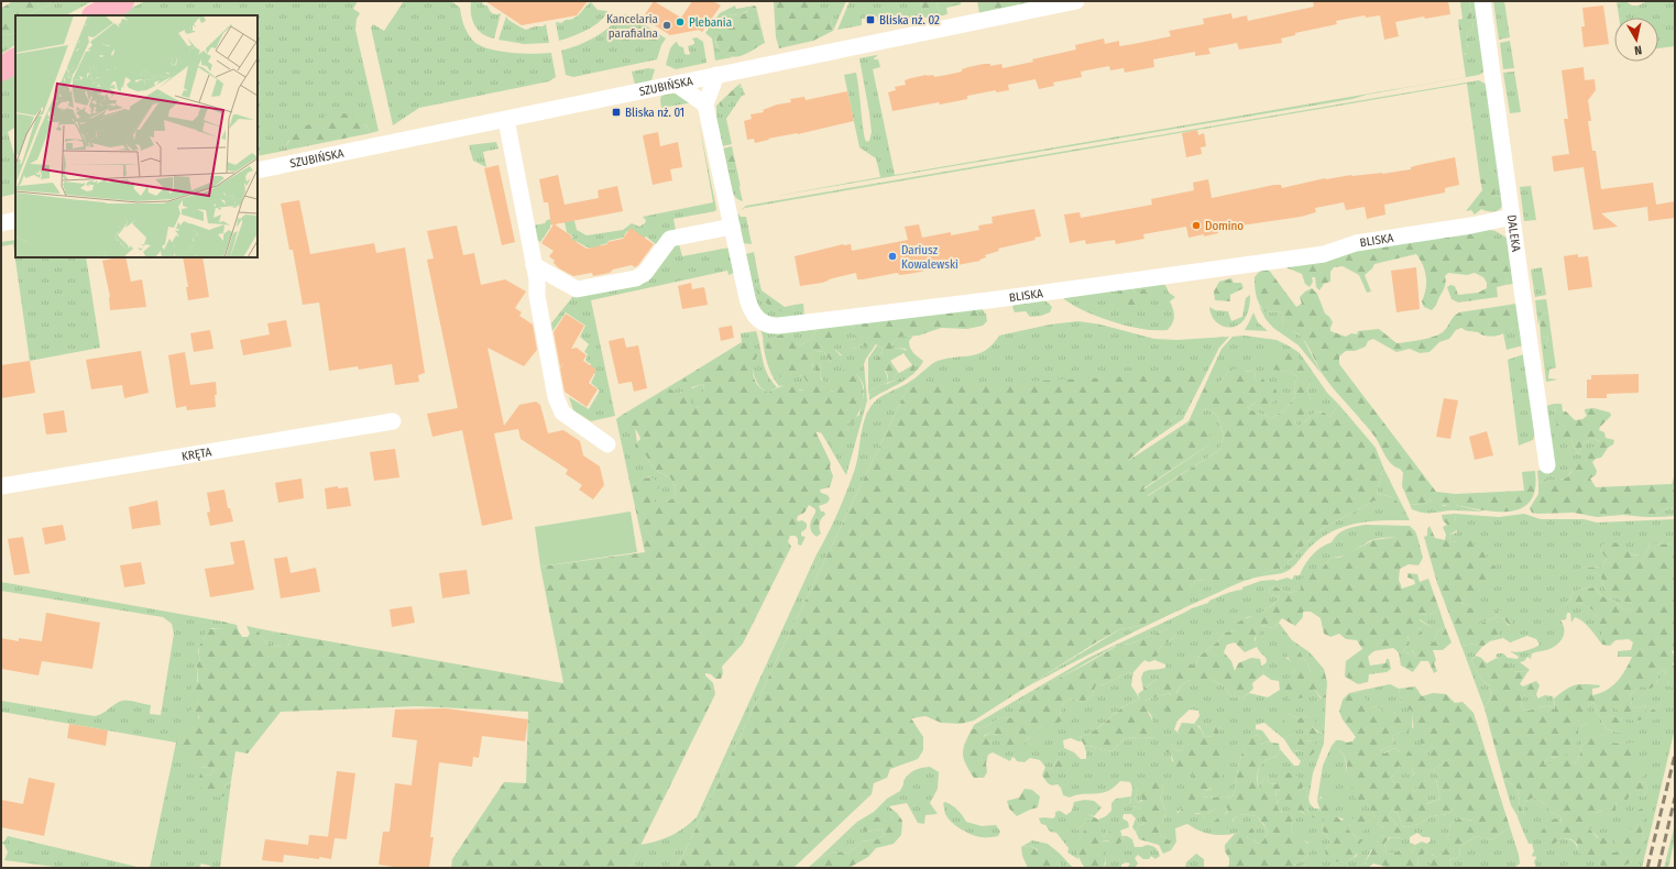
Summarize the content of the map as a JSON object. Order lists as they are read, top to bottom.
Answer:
{
  "streets": {
    "street": [
      "SZUBIŃSKA",
      "DALEKA",
      "BLISKA",
      "KRĘTA"
    ]
  },
  "crossings": [
    ["DALEKA", "BLISKA"]
  ],
  "places": {
    "transit": ["Bliska nż. 02", "Bliska nż. 01"],
    "other": [
      "Plebania",
      "Kancelaria parafialna",
      "Domino",
      "Dariusz Kowalewski"
    ]
  },
  "north": "bottom"
}
